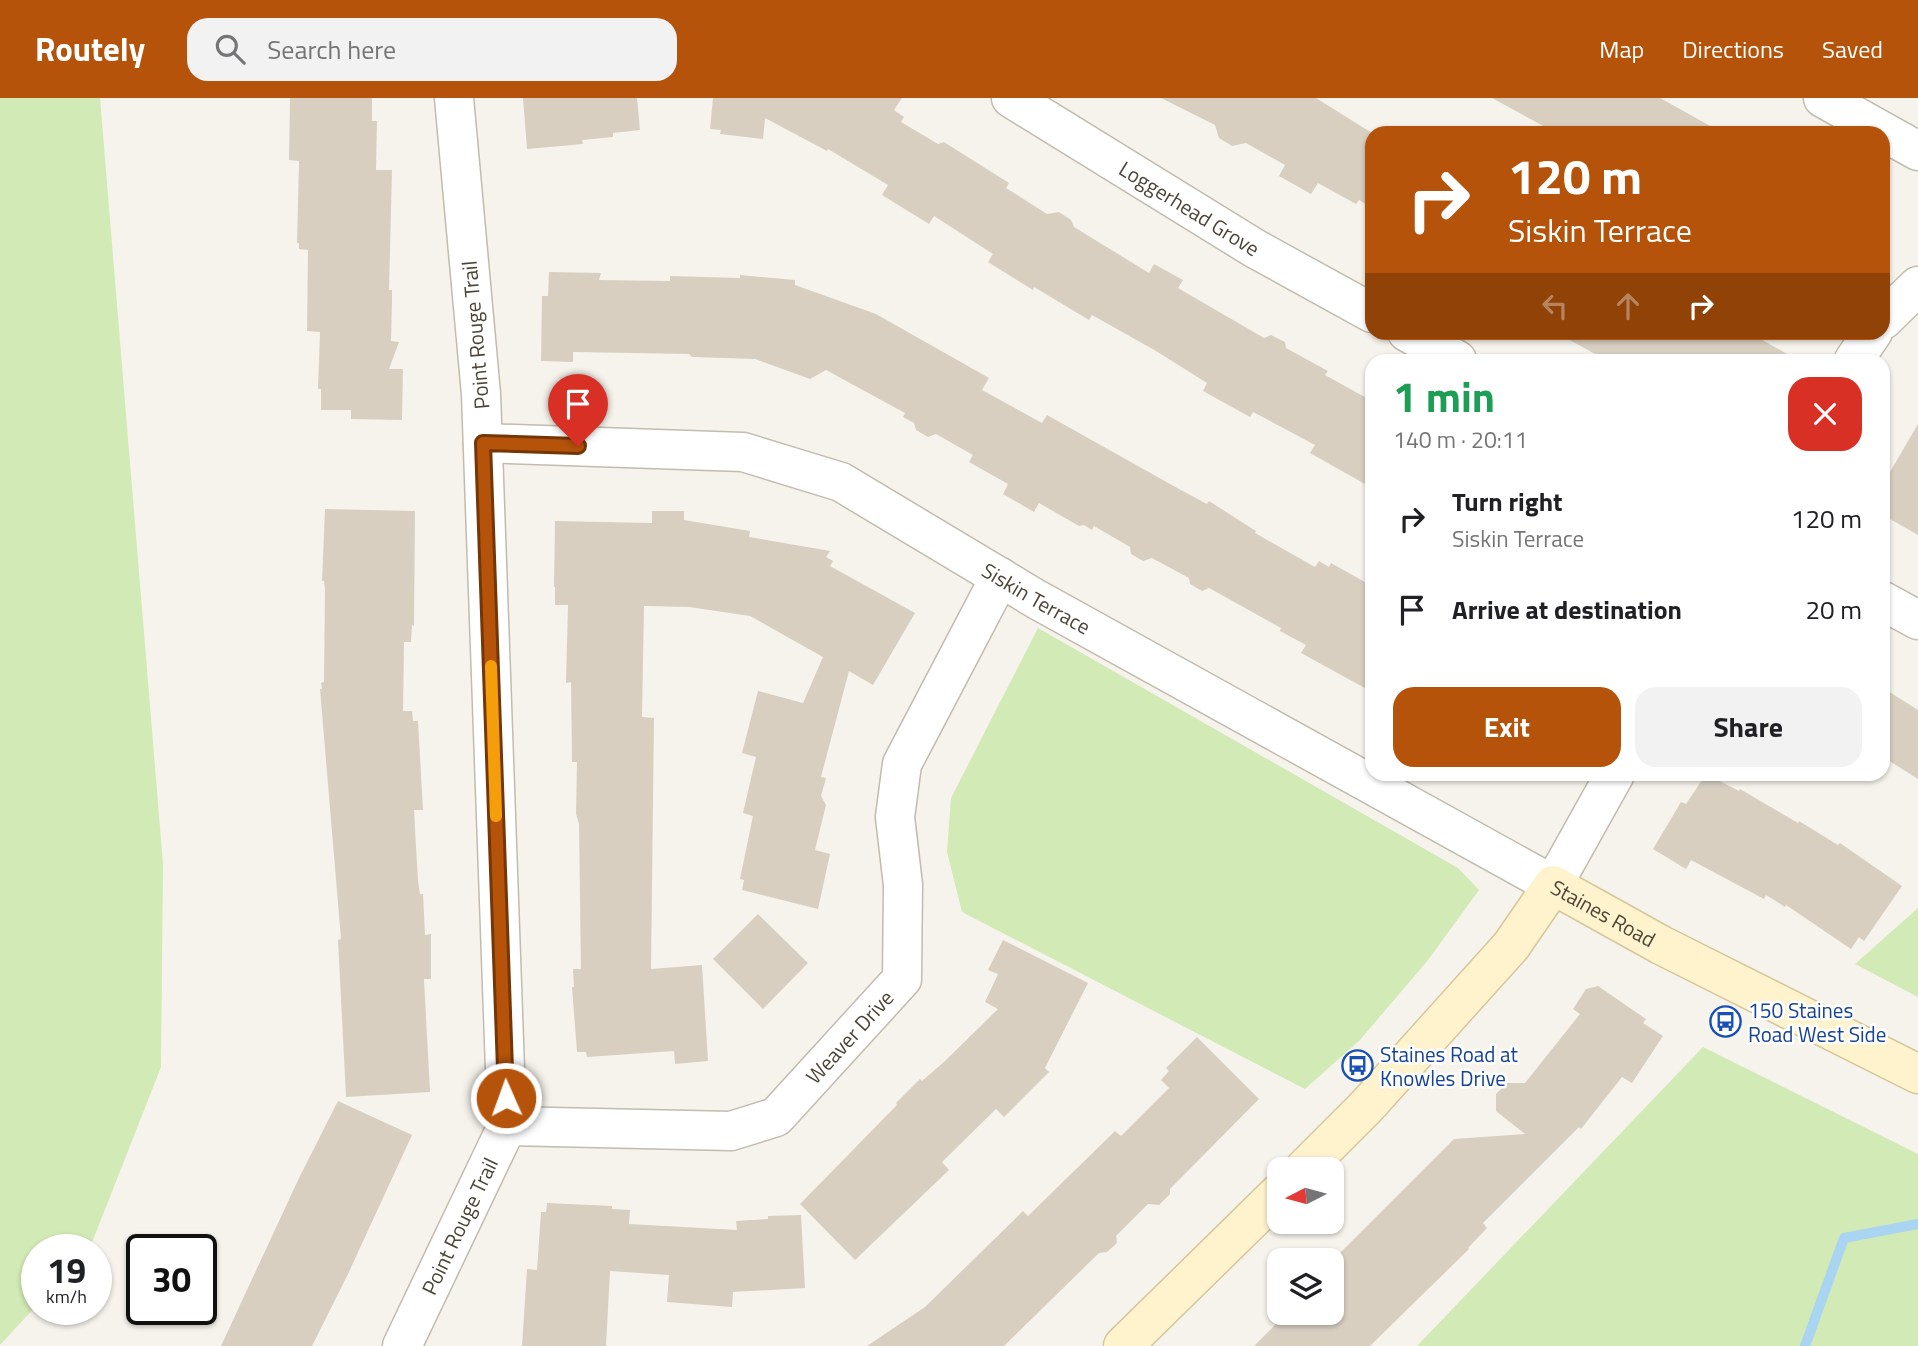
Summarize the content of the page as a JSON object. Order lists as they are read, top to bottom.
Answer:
{
  "streets": {
    "street": [
      "Loggerhead Grove",
      "Point Rouge Trail",
      "Siskin Terrace",
      "Staines Road",
      "Weaver Drive"
    ]
  },
  "crossings": [
    ["Point Rouge Trail", "Siskin Terrace"],
    ["Point Rouge Trail", "Weaver Drive"],
    ["Siskin Terrace", "Staines Road"],
    ["Siskin Terrace", "Weaver Drive"]
  ],
  "places": {
    "bus stop": ["150 Staines Road West Side", "Staines Road at Knowles Drive"]
  },
  "north": "left",
  "page": {
    "header": "Routely",
    "search": "Search here",
    "nav": ["Map", "Directions", "Saved"],
    "turn": ["120 m", "Siskin Terrace"],
    "heading": ["1 min", "140 m · 20:11"],
    "list": [
      {
        "name": "Turn right",
        "note": "Siskin Terrace",
        "value": "120 m"
      },
      {
        "name": "Arrive at destination",
        "value": "20 m"
      }
    ],
    "buttons": ["Exit", "Share"],
    "speed": "19 km/h",
    "limit": "30"
  }
}
